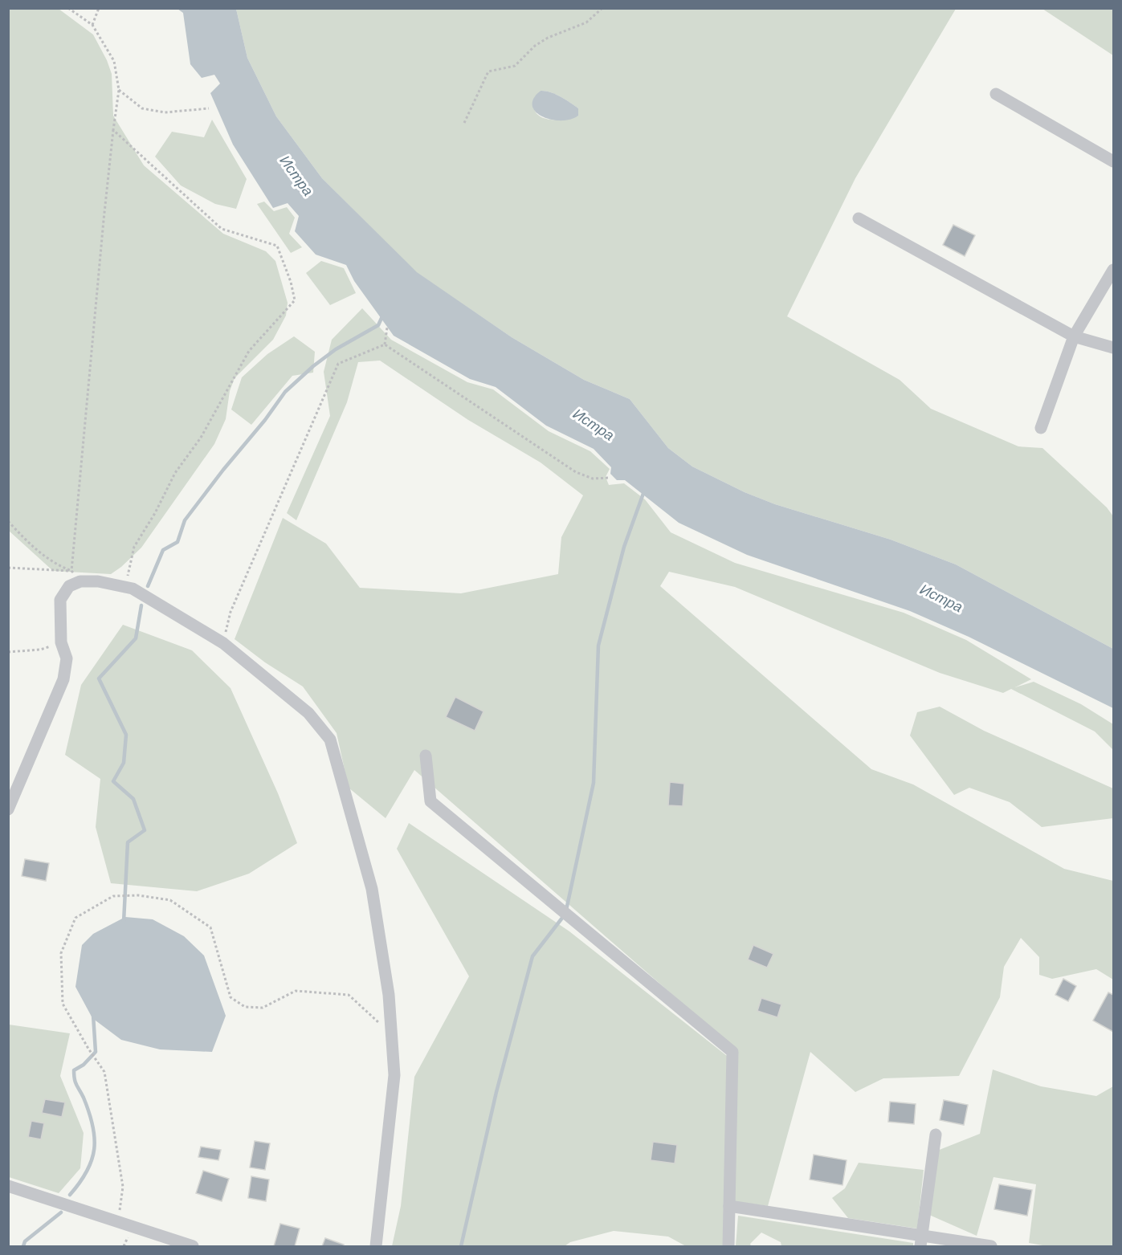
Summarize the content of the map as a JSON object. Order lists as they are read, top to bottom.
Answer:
{
  "water": ["Истра"]
}
